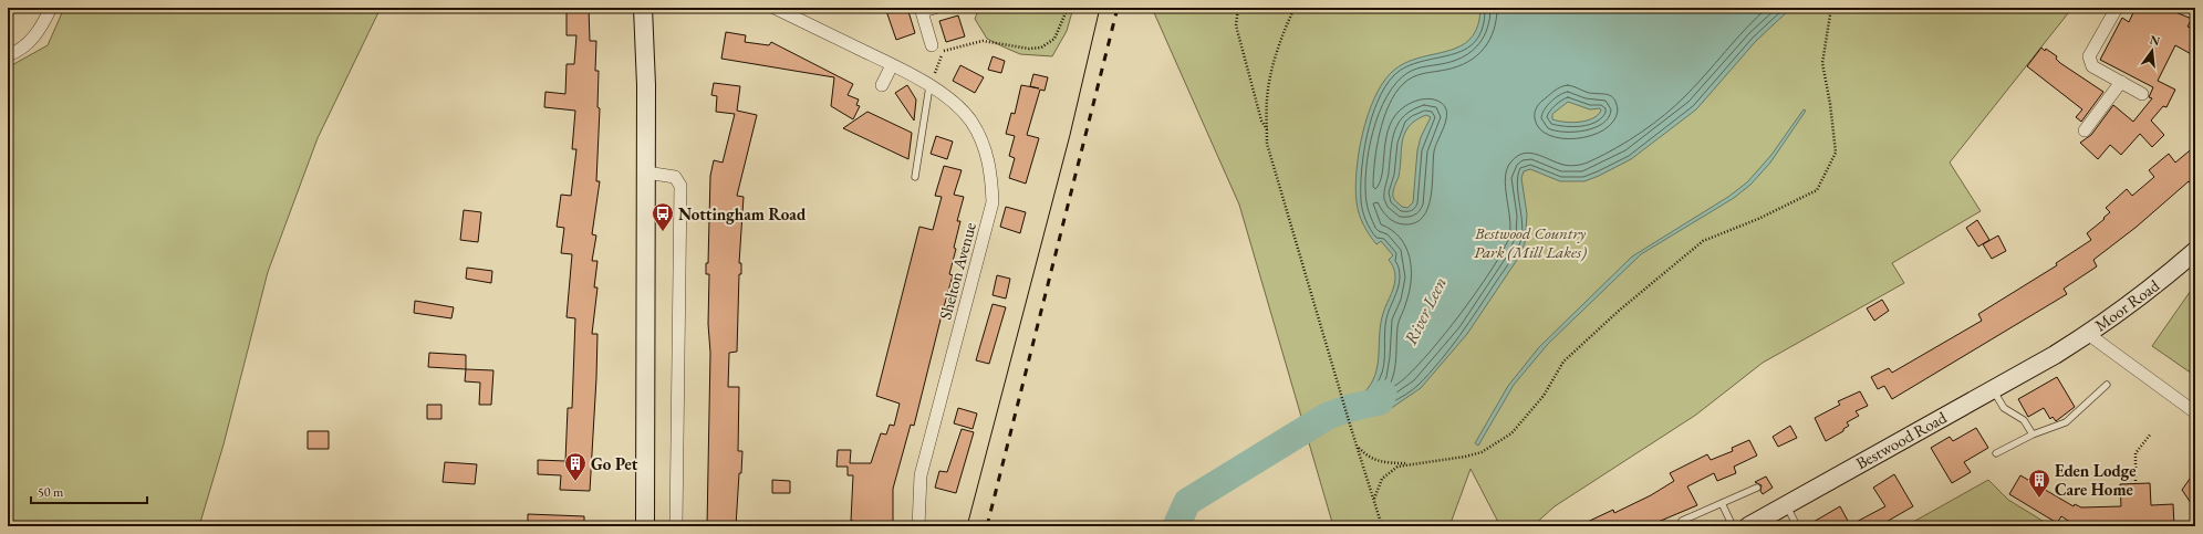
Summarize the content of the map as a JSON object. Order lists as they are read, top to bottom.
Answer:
{
  "streets": {
    "main road": ["Moor Road", "Bestwood Road"],
    "street": ["Shelton Avenue"]
  },
  "crossings": [
    ["Moor Road", "Bestwood Road"]
  ],
  "water": ["River Leen"],
  "parks": ["Bestwood Country Park (Mill Lakes)"],
  "places": {
    "bus stop": ["Nottingham Road"],
    "building": ["Go Pet", "Eden Lodge Care Home"]
  },
  "scale_bar": "50 m",
  "north": "top"
}
